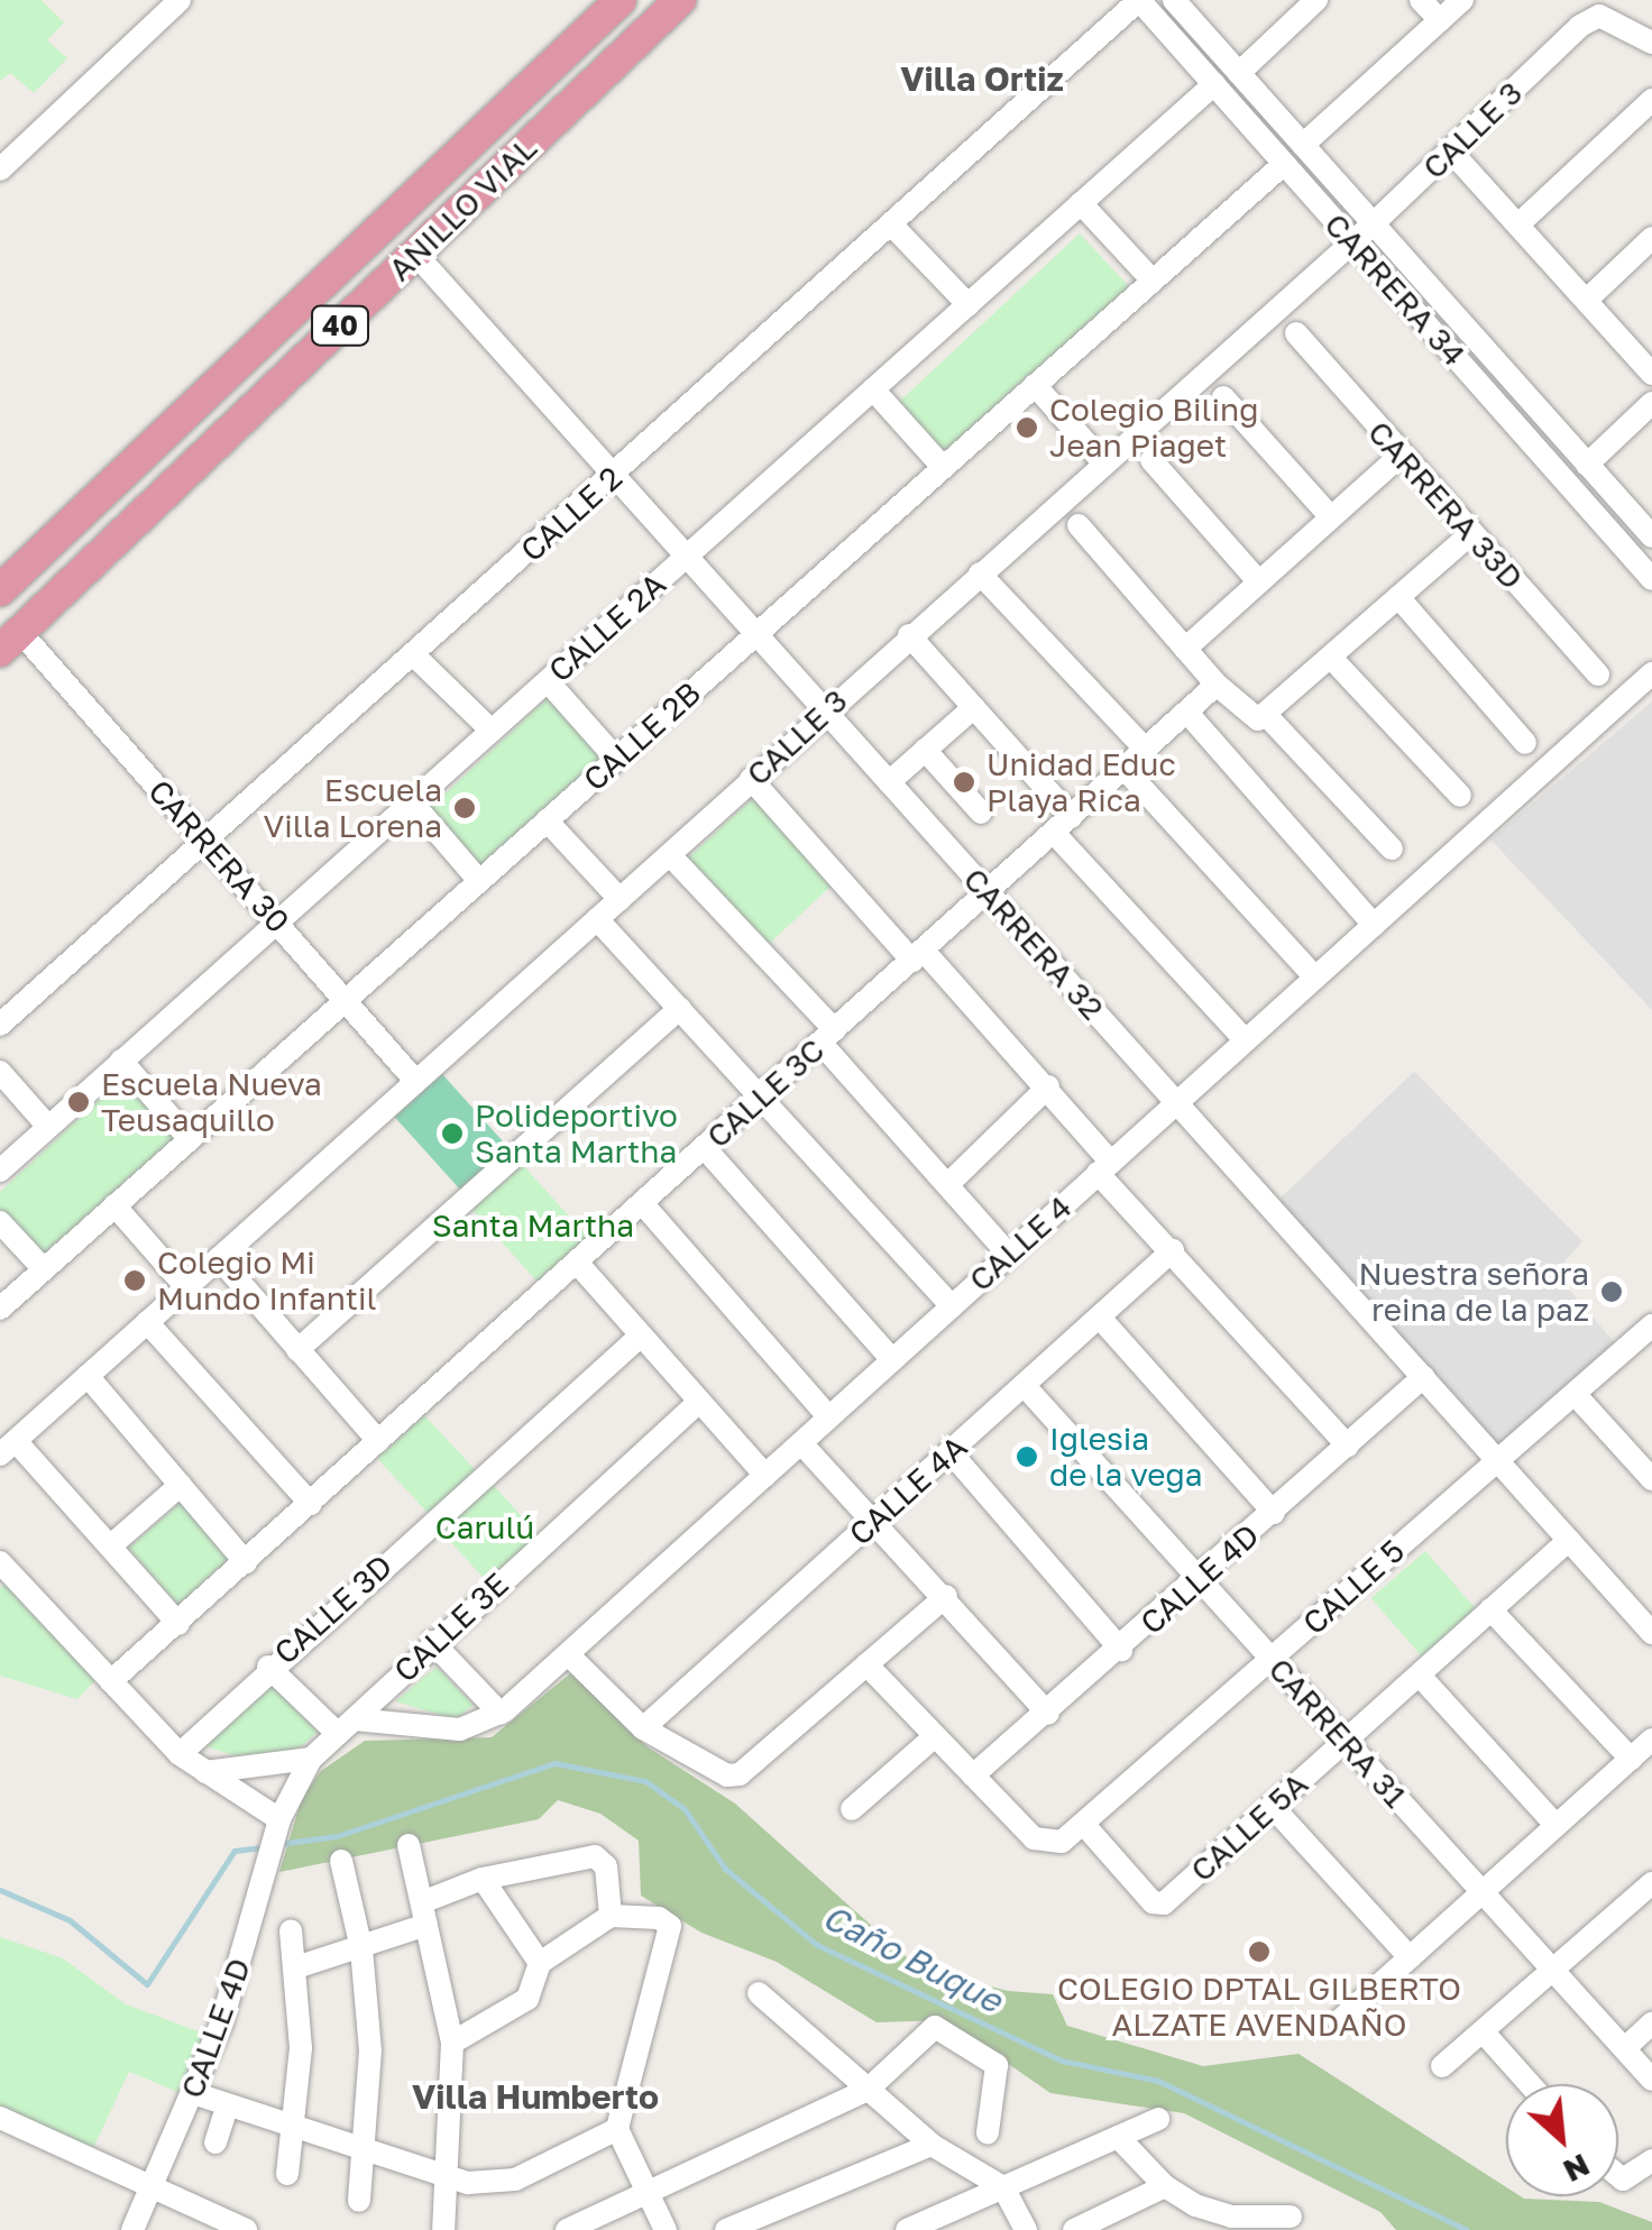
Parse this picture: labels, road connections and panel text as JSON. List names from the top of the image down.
{
  "streets": {
    "highway": ["ANILLO VIAL", "40"],
    "street": [
      "CALLE 3",
      "CARRERA 34",
      "CARRERA 33D",
      "CALLE 2",
      "CALLE 2A",
      "CALLE 2B",
      "CARRERA 30",
      "CARRERA 32",
      "CALLE 3C",
      "CALLE 4",
      "CALLE 4A",
      "CALLE 4D",
      "CALLE 5",
      "CALLE 3D",
      "CALLE 3E",
      "CARRERA 31",
      "CALLE 5A"
    ]
  },
  "crossings": [
    ["CALLE 3", "CARRERA 34"],
    ["CALLE 3", "CARRERA 30"],
    ["CALLE 3", "CARRERA 32"],
    ["ANILLO VIAL", "CARRERA 30"],
    ["ANILLO VIAL", "CARRERA 32"],
    ["CARRERA 34", "CALLE 2"],
    ["CARRERA 34", "CALLE 2A"],
    ["CARRERA 34", "CALLE 2B"],
    ["CALLE 2", "CARRERA 30"],
    ["CALLE 2", "CARRERA 32"],
    ["CALLE 2A", "CARRERA 30"],
    ["CALLE 2A", "CARRERA 32"],
    ["CALLE 2B", "CARRERA 30"],
    ["CALLE 2B", "CARRERA 32"],
    ["CARRERA 32", "CALLE 3C"],
    ["CARRERA 32", "CALLE 4"],
    ["CARRERA 32", "CALLE 4D"],
    ["CARRERA 32", "CALLE 5"],
    ["CARRERA 32", "CALLE 5A"],
    ["CALLE 4", "CALLE 3E"],
    ["CALLE 4A", "CARRERA 31"],
    ["CALLE 4D", "CALLE 5"],
    ["CALLE 4D", "CARRERA 31"],
    ["CALLE 5", "CARRERA 31"],
    ["CALLE 5", "CALLE 5A"],
    ["CARRERA 31", "CALLE 5A"]
  ],
  "districts": ["Villa Ortiz", "Villa Humberto"],
  "water": ["Caño Buque"],
  "parks": ["Santa Martha", "Carulú"],
  "places": [
    "Colegio Biling Jean Piaget",
    "Unidad Educ Playa Rica",
    "Escuela Villa Lorena",
    "Escuela Nueva Teusaquillo",
    "Polideportivo Santa Martha",
    "Colegio Mi Mundo Infantil",
    "Nuestra señora reina de la paz",
    "Iglesia de la vega",
    "COLEGIO DPTAL GILBERTO ALZATE AVENDAÑO"
  ],
  "north": "bottom right"
}
